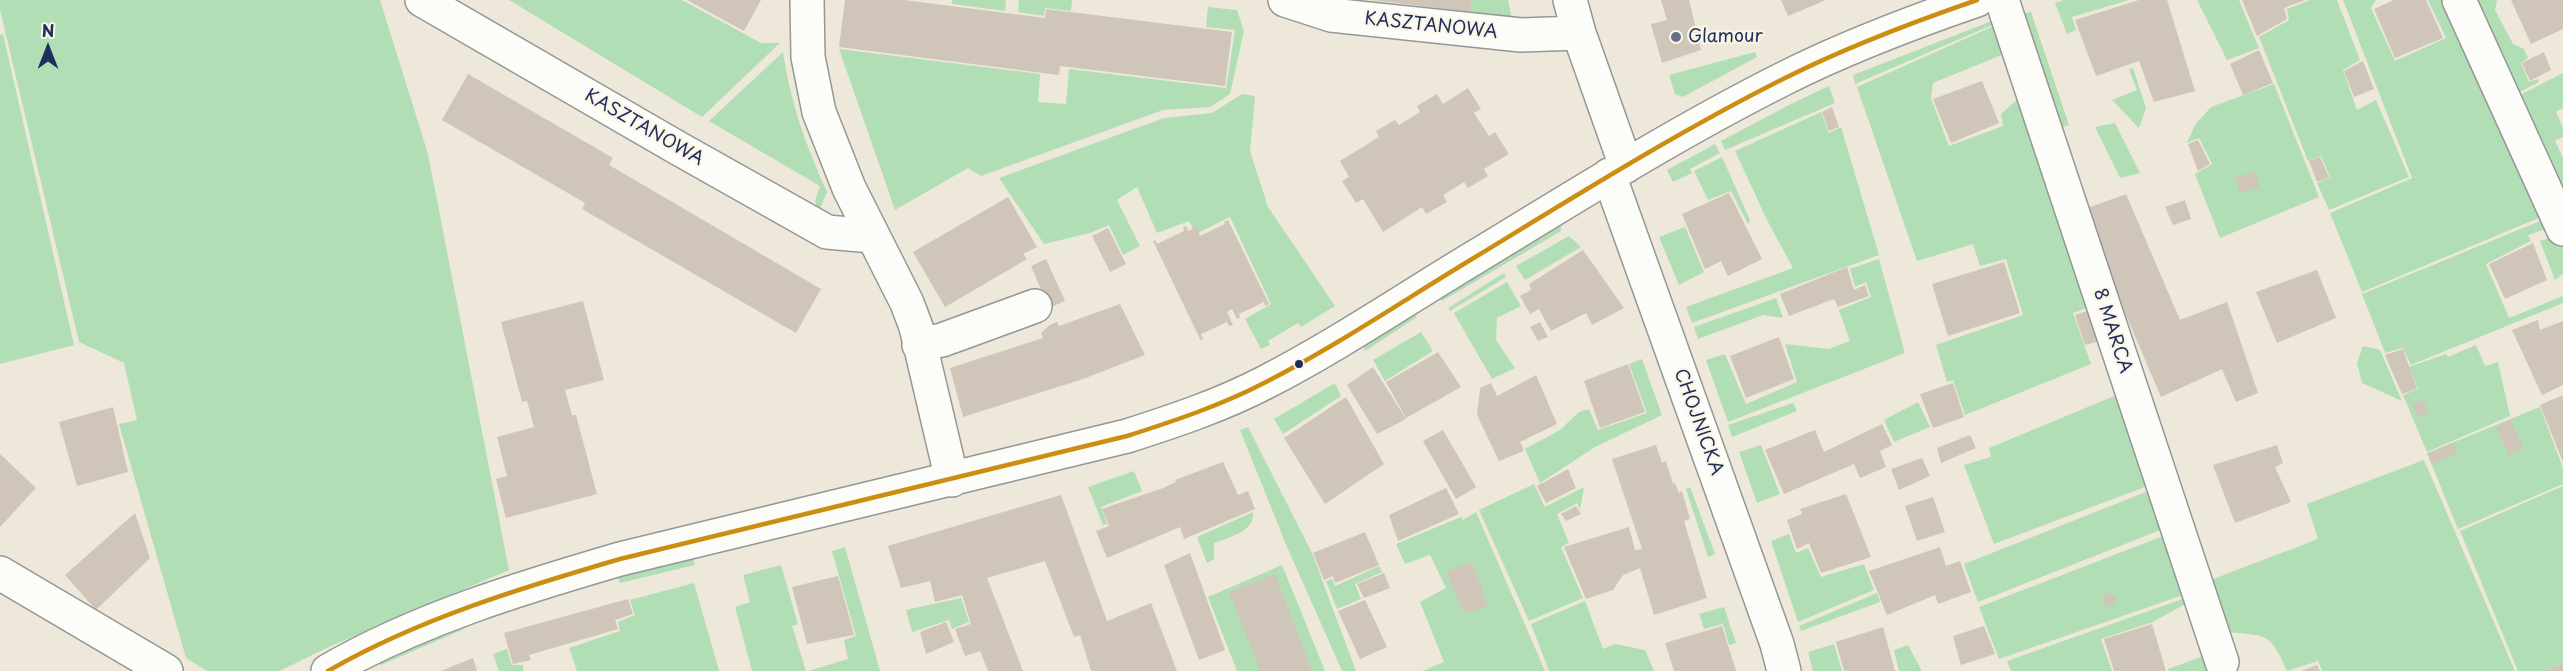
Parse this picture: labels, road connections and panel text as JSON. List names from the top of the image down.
{
  "streets": {
    "street": ["KASZTANOWA", "8 MARCA", "CHOJNICKA"]
  },
  "crossings": [
    ["KASZTANOWA", "CHOJNICKA"]
  ],
  "places": ["Glamour"],
  "north": "top"
}
